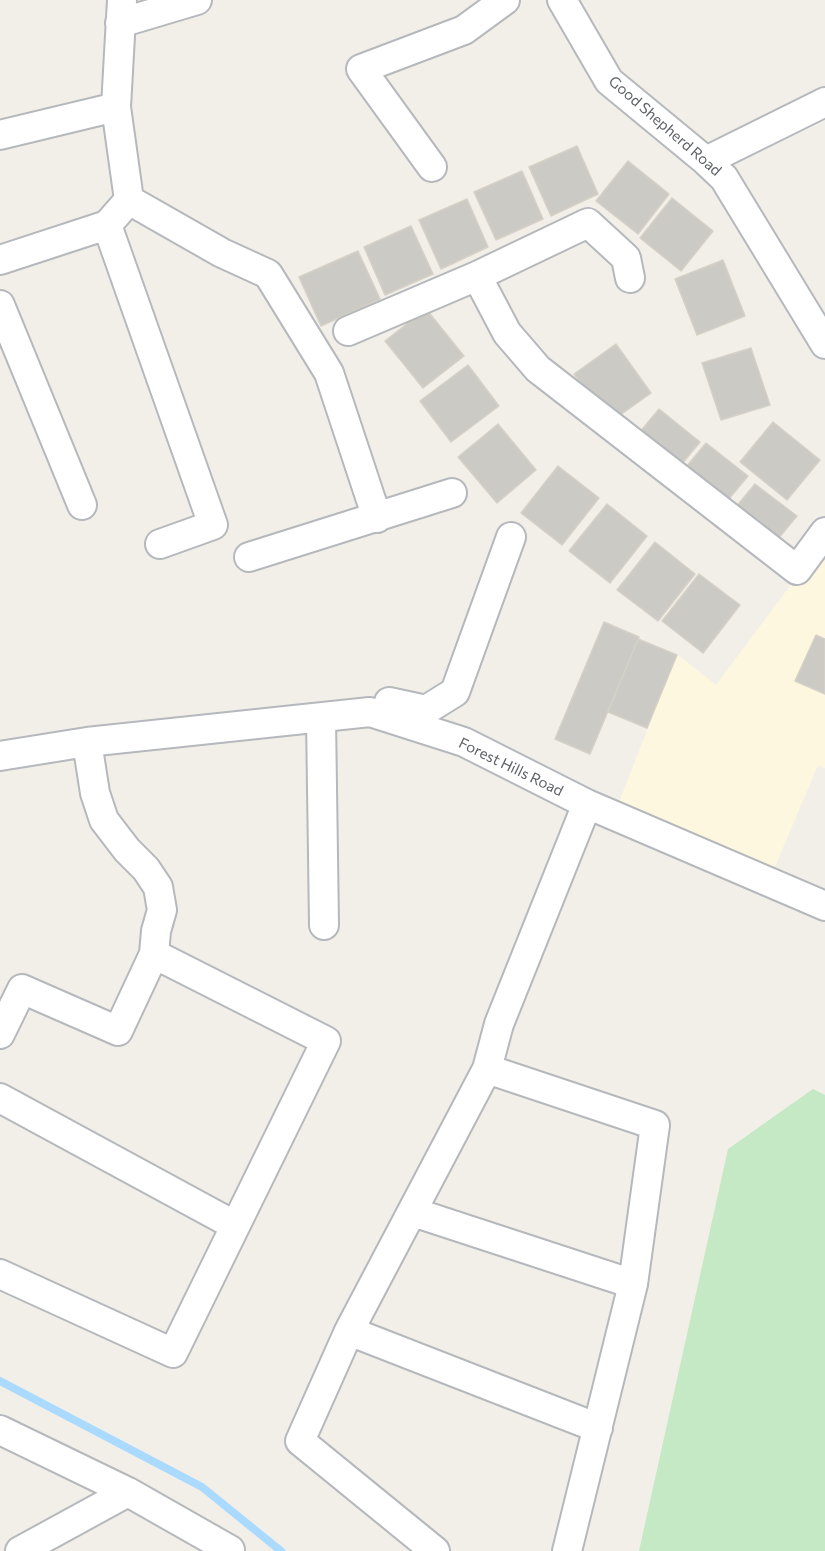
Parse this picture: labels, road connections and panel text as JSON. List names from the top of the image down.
{
  "streets": {
    "street": ["Good Shepherd Road", "Forest Hills Road"]
  }
}
